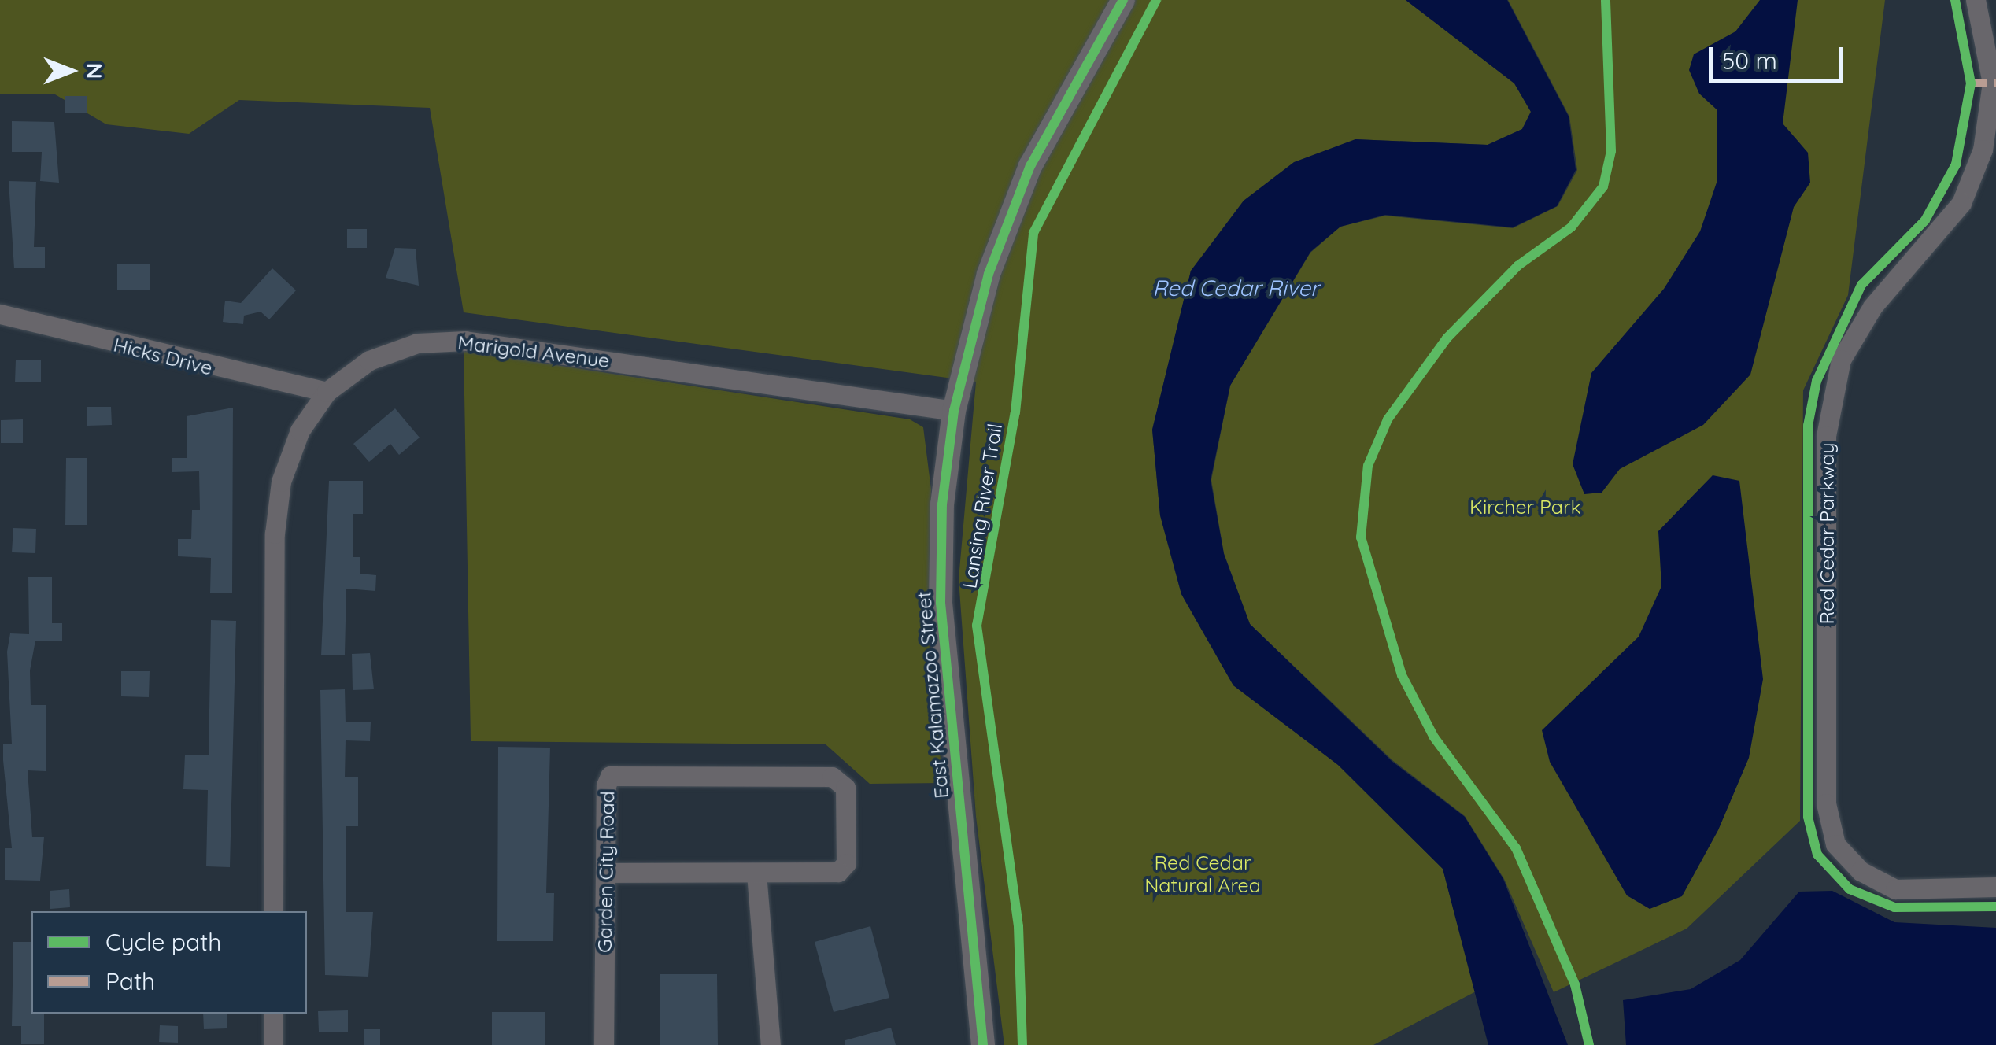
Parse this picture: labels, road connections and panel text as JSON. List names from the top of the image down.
{
  "streets": {
    "street": [
      "Marigold Avenue",
      "Hicks Drive",
      "Red Cedar Parkway",
      "East Kalamazoo Street",
      "Garden City Road"
    ],
    "cycle path": ["Lansing River Trail"]
  },
  "crossings": [
    ["Marigold Avenue", "Hicks Drive"],
    ["Marigold Avenue", "East Kalamazoo Street"]
  ],
  "water": ["Red Cedar River"],
  "parks": ["Kircher Park", "Red Cedar Natural Area"],
  "legend": ["Cycle path", "Path"],
  "scale_bar": "50 m",
  "north": "right"
}
